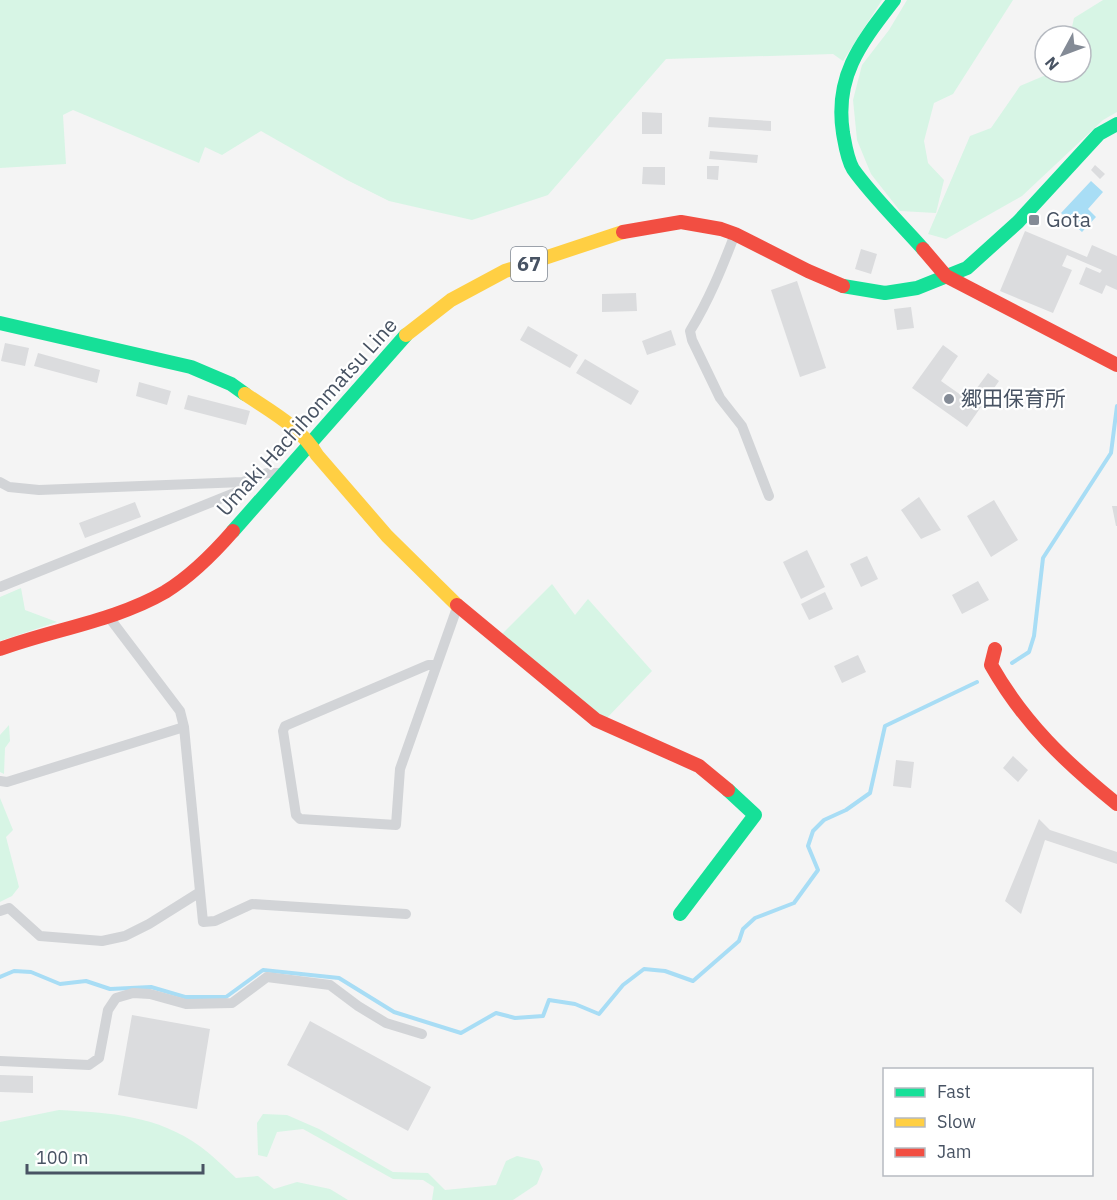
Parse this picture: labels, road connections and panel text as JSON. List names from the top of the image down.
{
  "streets": {
    "street": ["67", "Umaki Hachihonmatsu Line"]
  },
  "places": {
    "transit": ["Gota"],
    "other": ["郷田保育所"]
  },
  "legend": ["Fast", "Slow", "Jam"],
  "scale_bar": "100 m",
  "north": "bottom left"
}
